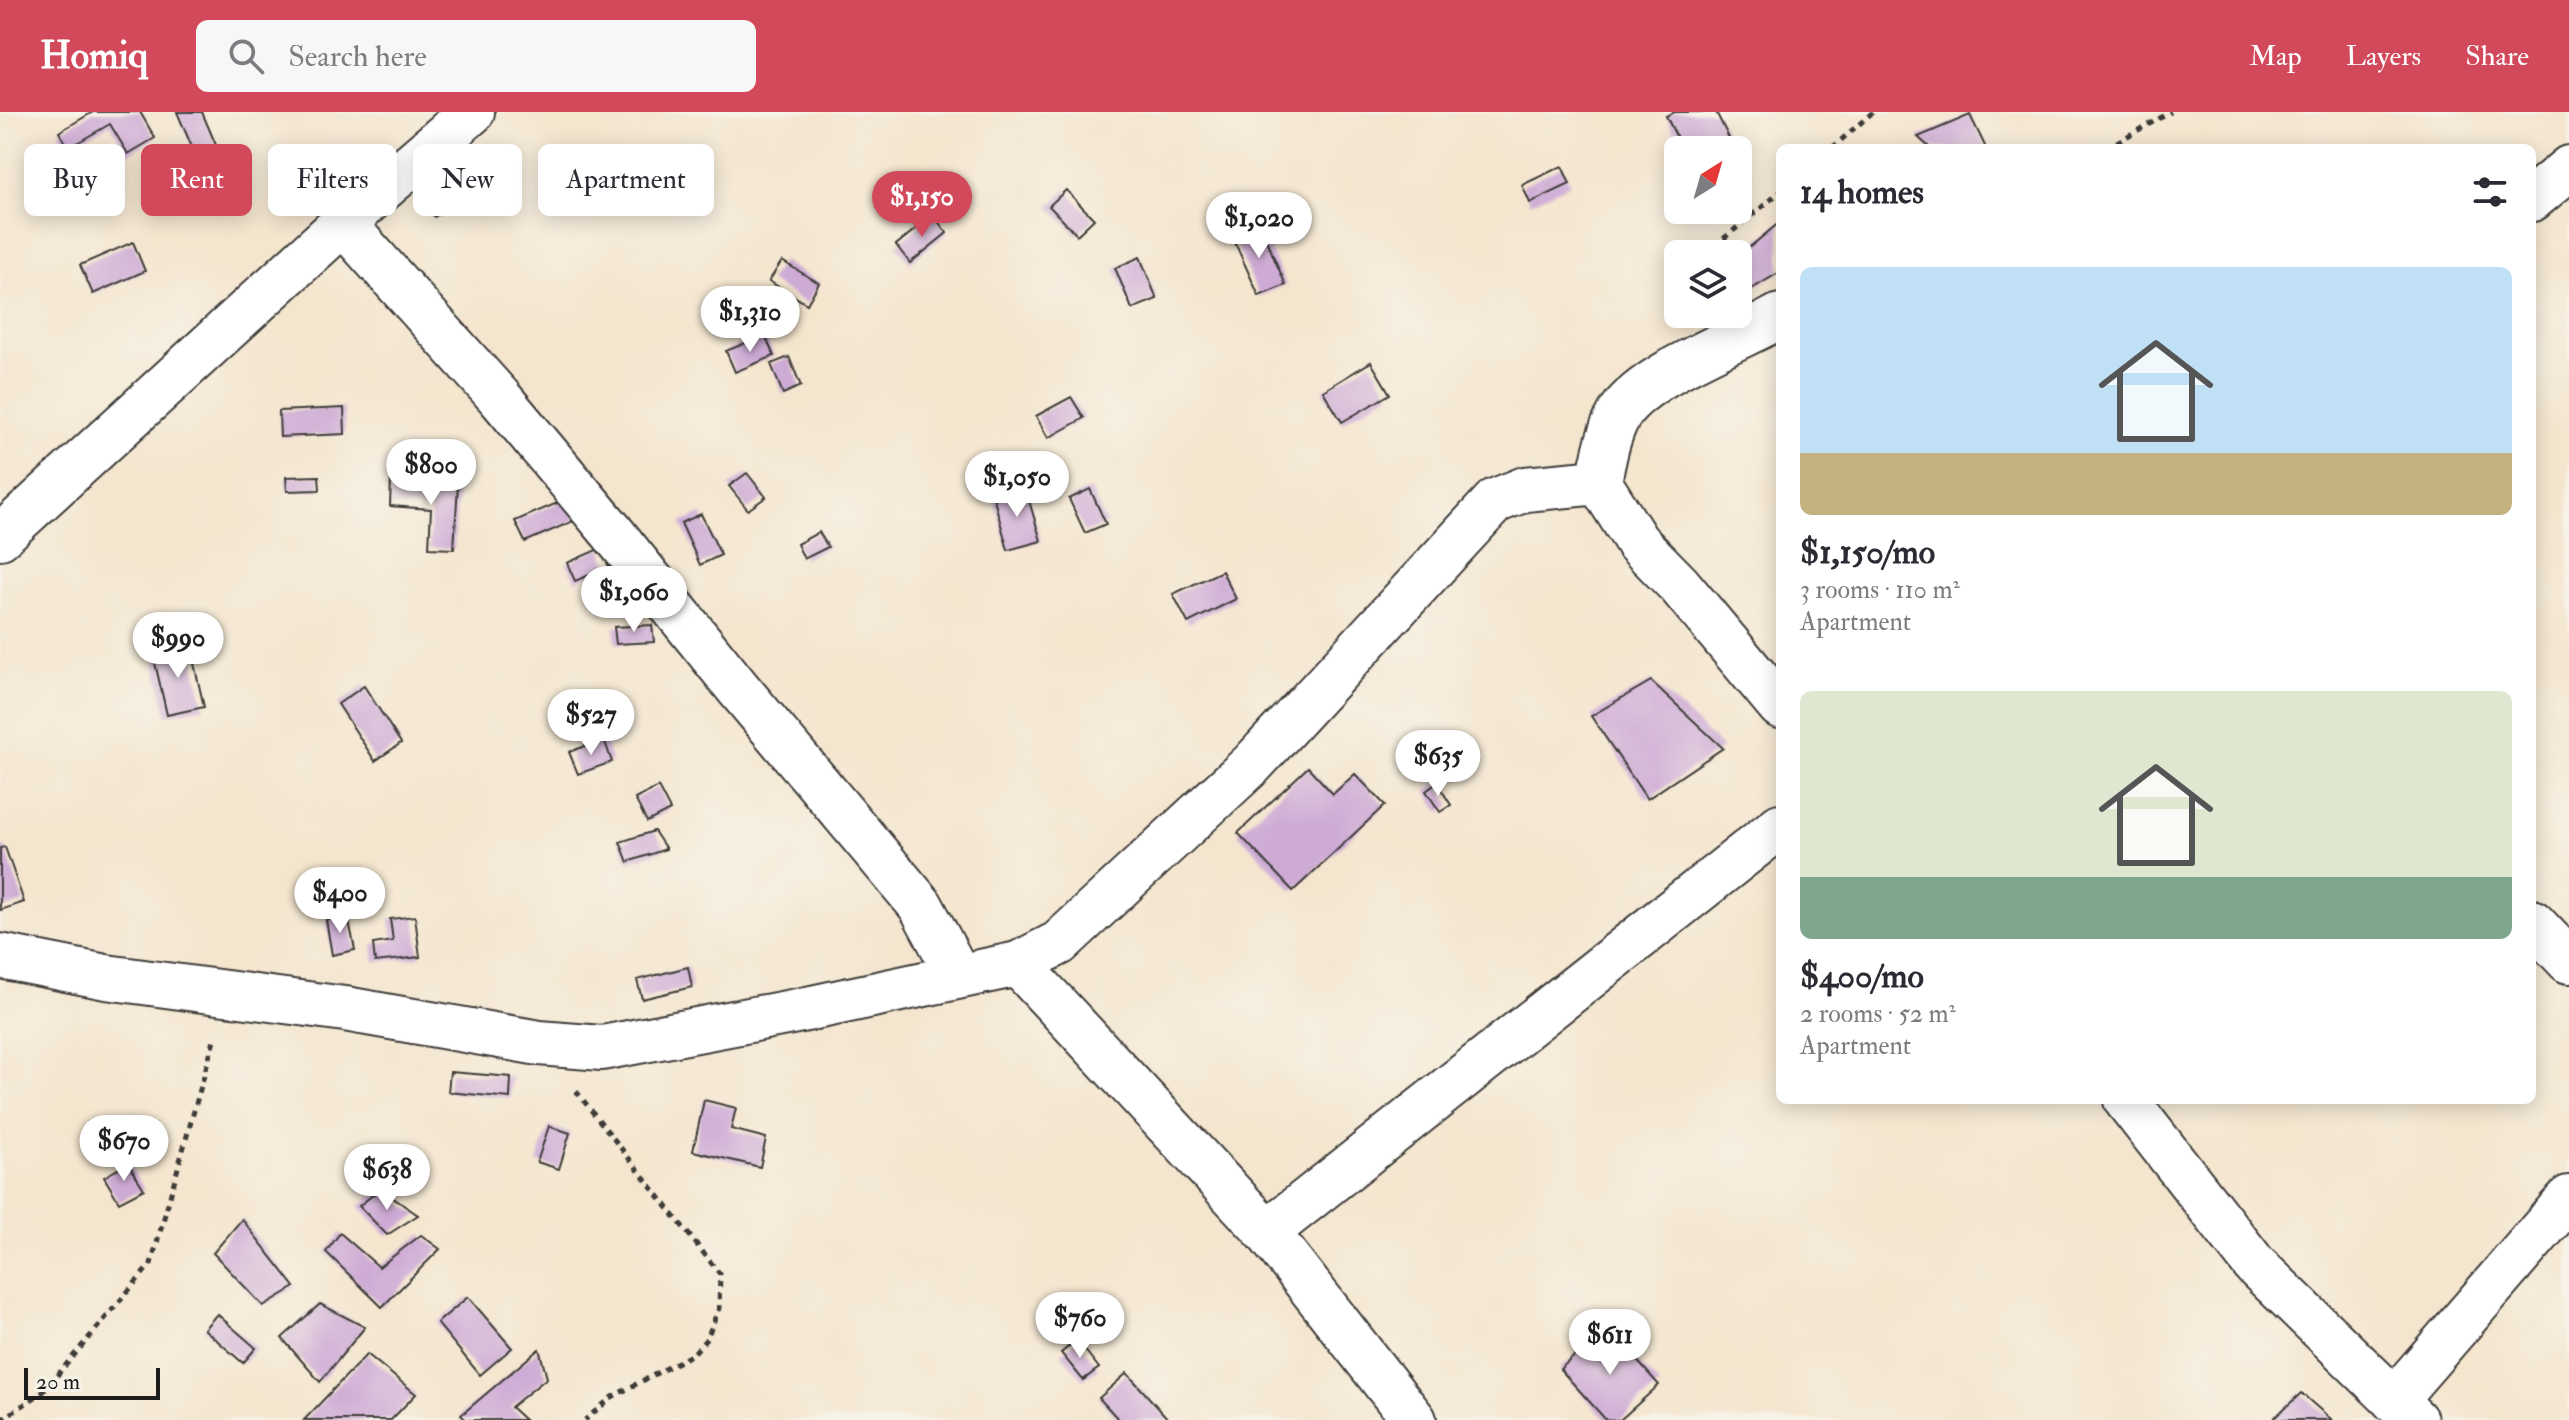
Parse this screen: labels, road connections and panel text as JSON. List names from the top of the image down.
{
  "scale_bar": "20 m",
  "north": "top right",
  "page": {
    "header": "Homiq",
    "search": "Search here",
    "nav": ["Map", "Layers", "Share"],
    "chip": [
      "Buy",
      "Rent",
      "Filters",
      "New",
      "Apartment"
    ],
    "heading": "14 homes",
    "price": [
      "$1,150",
      "$1,020",
      "$1,310",
      "$800",
      "$1,050",
      "$1,060",
      "$990",
      "$527",
      "$635",
      "$400",
      "$670",
      "$638",
      "$760",
      "$611"
    ],
    "list": [
      {
        "name": "$1,150/mo",
        "note": "3 rooms · 110 m² · Apartment"
      },
      {
        "name": "$400/mo",
        "note": "2 rooms · 52 m² · Apartment"
      }
    ],
    "scale": "20 m"
  }
}
